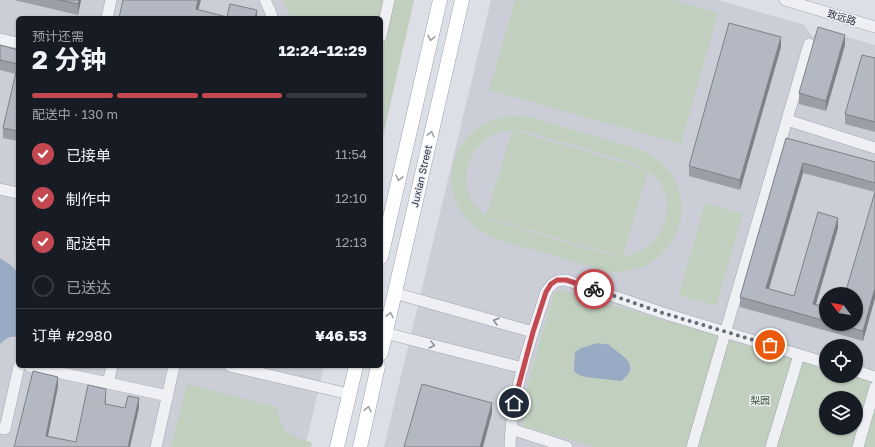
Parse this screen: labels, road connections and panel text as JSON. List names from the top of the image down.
{
  "streets": {
    "main road": ["Juxian Street"],
    "street": ["致远路"]
  },
  "parks": ["梨园"],
  "north": "top left",
  "page": {
    "heading": ["2 分钟", "预计还需", "12:24–12:29"],
    "panel": ["订单 #2980", "¥46.53"],
    "bar": "配送中 · 130 m",
    "list": [
      ["已接单", "11:54"],
      ["制作中", "12:10"],
      ["配送中", "12:13"],
      "已送达"
    ]
  }
}
